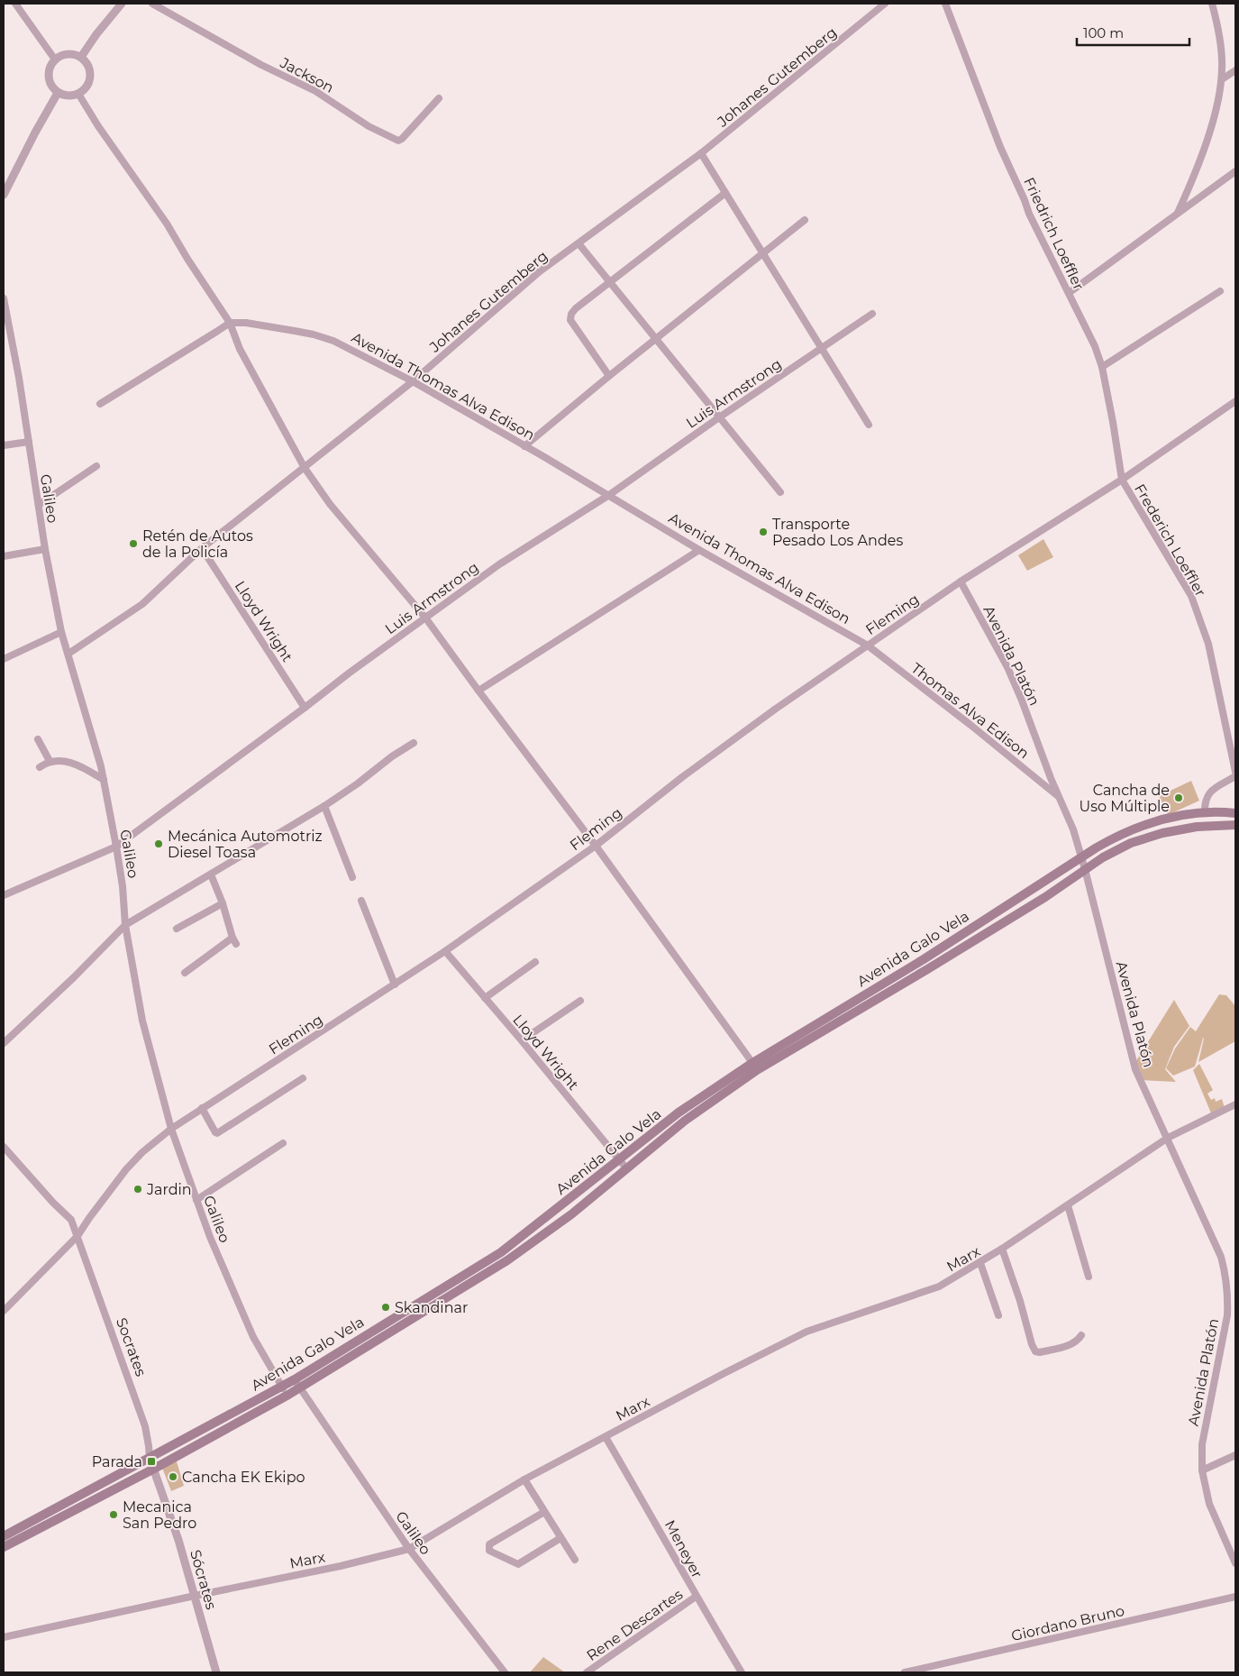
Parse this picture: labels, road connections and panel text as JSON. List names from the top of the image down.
{
  "streets": {
    "main road": ["Avenida Galo Vela"],
    "street": [
      "Jackson",
      "Johanes Gutemberg",
      "Friedrich Loeffler",
      "Avenida Thomas Alva Edison",
      "Luis Armstrong",
      "Galileo",
      "Frederich Loeffler",
      "Fleming",
      "Lloyd Wright",
      "Avenida Platón",
      "Thomas Alva Edison",
      "Marx",
      "Socrates",
      "Meneyer",
      "Sócrates",
      "Giordano Bruno",
      "Rene Descartes"
    ]
  },
  "crossings": [
    ["Johanes Gutemberg", "Avenida Thomas Alva Edison"],
    ["Johanes Gutemberg", "Galileo"],
    ["Johanes Gutemberg", "Lloyd Wright"],
    ["Friedrich Loeffler", "Frederich Loeffler"],
    ["Friedrich Loeffler", "Fleming"],
    ["Avenida Thomas Alva Edison", "Luis Armstrong"],
    ["Avenida Thomas Alva Edison", "Fleming"],
    ["Avenida Thomas Alva Edison", "Thomas Alva Edison"],
    ["Luis Armstrong", "Galileo"],
    ["Luis Armstrong", "Lloyd Wright"],
    ["Galileo", "Fleming"],
    ["Galileo", "Avenida Galo Vela"],
    ["Galileo", "Marx"],
    ["Frederich Loeffler", "Fleming"],
    ["Fleming", "Lloyd Wright"],
    ["Fleming", "Avenida Platón"],
    ["Fleming", "Thomas Alva Edison"],
    ["Fleming", "Socrates"],
    ["Lloyd Wright", "Avenida Galo Vela"],
    ["Avenida Platón", "Thomas Alva Edison"],
    ["Avenida Platón", "Avenida Galo Vela"],
    ["Avenida Platón", "Marx"],
    ["Avenida Galo Vela", "Socrates"],
    ["Avenida Galo Vela", "Sócrates"],
    ["Marx", "Meneyer"],
    ["Marx", "Sócrates"],
    ["Socrates", "Sócrates"],
    ["Meneyer", "Rene Descartes"]
  ],
  "places": {
    "other": [
      "Transporte Pesado Los Andes",
      "Retén de Autos de la Policía",
      "Cancha de Uso Múltiple",
      "Mecánica Automotriz Diesel Toasa",
      "Jardin",
      "Skandinar",
      "Cancha EK Ekipo",
      "Mecanica San Pedro"
    ],
    "transit": ["Parada"]
  },
  "scale_bar": "100 m"
}
